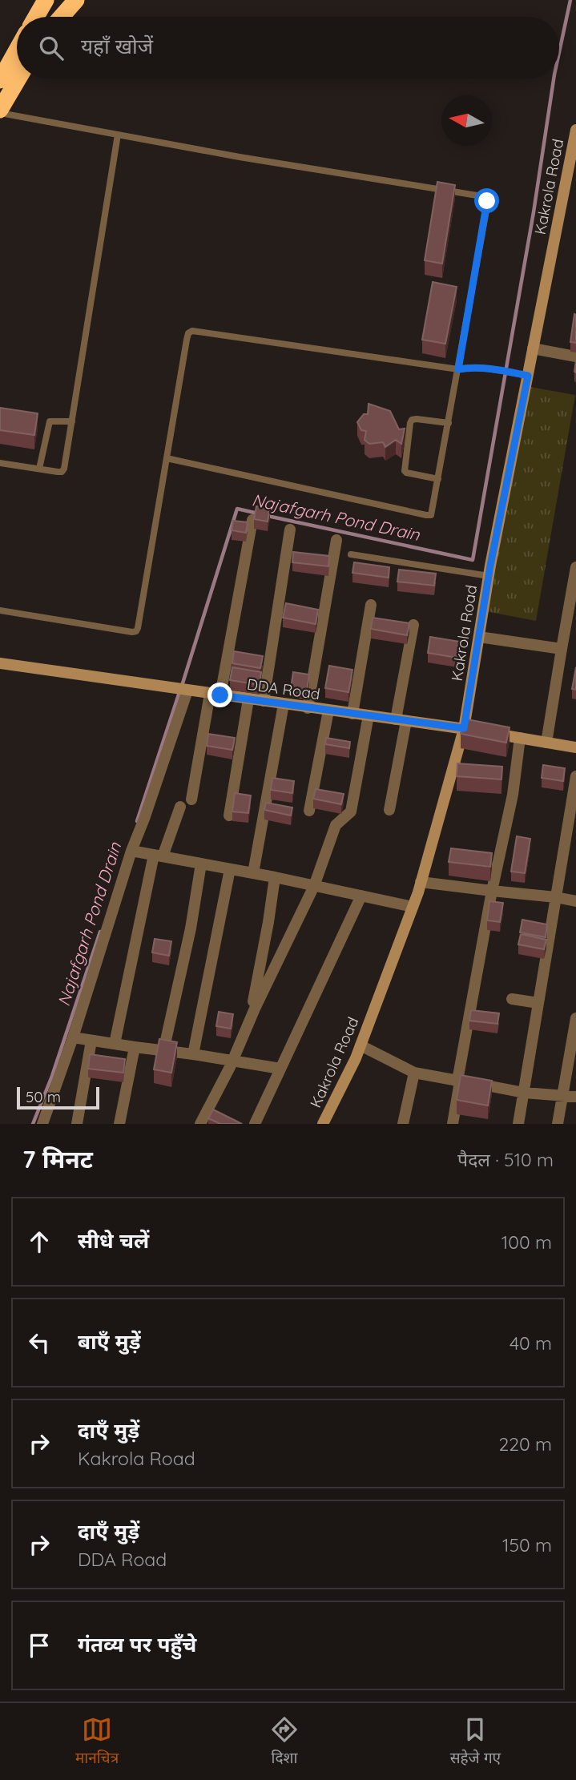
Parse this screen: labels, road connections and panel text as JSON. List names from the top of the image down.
{
  "streets": {
    "street": ["Kakrola Road", "DDA Road"]
  },
  "crossings": [
    ["Kakrola Road", "DDA Road"]
  ],
  "water": ["Najafgarh Pond Drain"],
  "scale_bar": "50 m",
  "north": "left",
  "page": {
    "search": "यहाँ खोजें",
    "scale": "50 m",
    "heading": ["7 मिनट", "पैदल · 510 m"],
    "list": [
      ["सीधे चलें", "100 m"],
      ["बाएँ मुड़ें", "40 m"],
      ["दाएँ मुड़ें", "Kakrola Road", "220 m"],
      ["दाएँ मुड़ें", "DDA Road", "150 m"],
      "गंतव्य पर पहुँचे"
    ],
    "nav": ["मानचित्र", "दिशा", "सहेजे गए"]
  }
}
